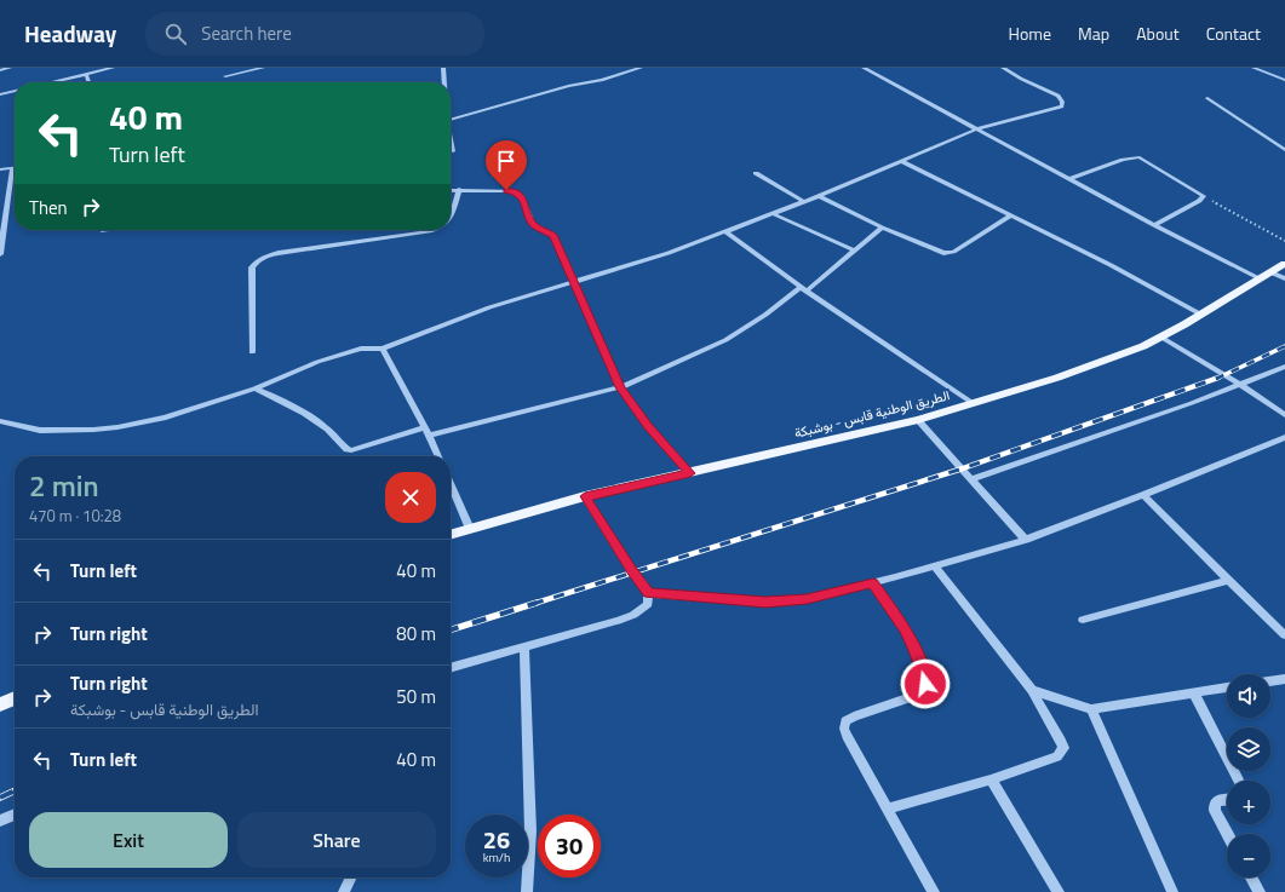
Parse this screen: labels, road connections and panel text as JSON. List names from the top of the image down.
{
  "streets": {
    "main road": ["الطريق الوطنية قابس - بوشبكة"]
  },
  "page": {
    "header": "Headway",
    "search": "Search here",
    "nav": [
      "Home",
      "Map",
      "About",
      "Contact"
    ],
    "turn": ["40 m", "Turn left"],
    "then": "Then",
    "heading": ["2 min", "470 m · 10:28"],
    "list": [
      {
        "name": "Turn left",
        "value": "40 m"
      },
      {
        "name": "Turn right",
        "value": "80 m"
      },
      {
        "name": "Turn right",
        "note": "الطريق الوطنية قابس - بوشبكة",
        "value": "50 m"
      },
      {
        "name": "Turn left",
        "value": "40 m"
      }
    ],
    "map_buttons": ["+", "−"],
    "buttons": ["Exit", "Share"],
    "speed": "26 km/h",
    "limit": "30"
  }
}
